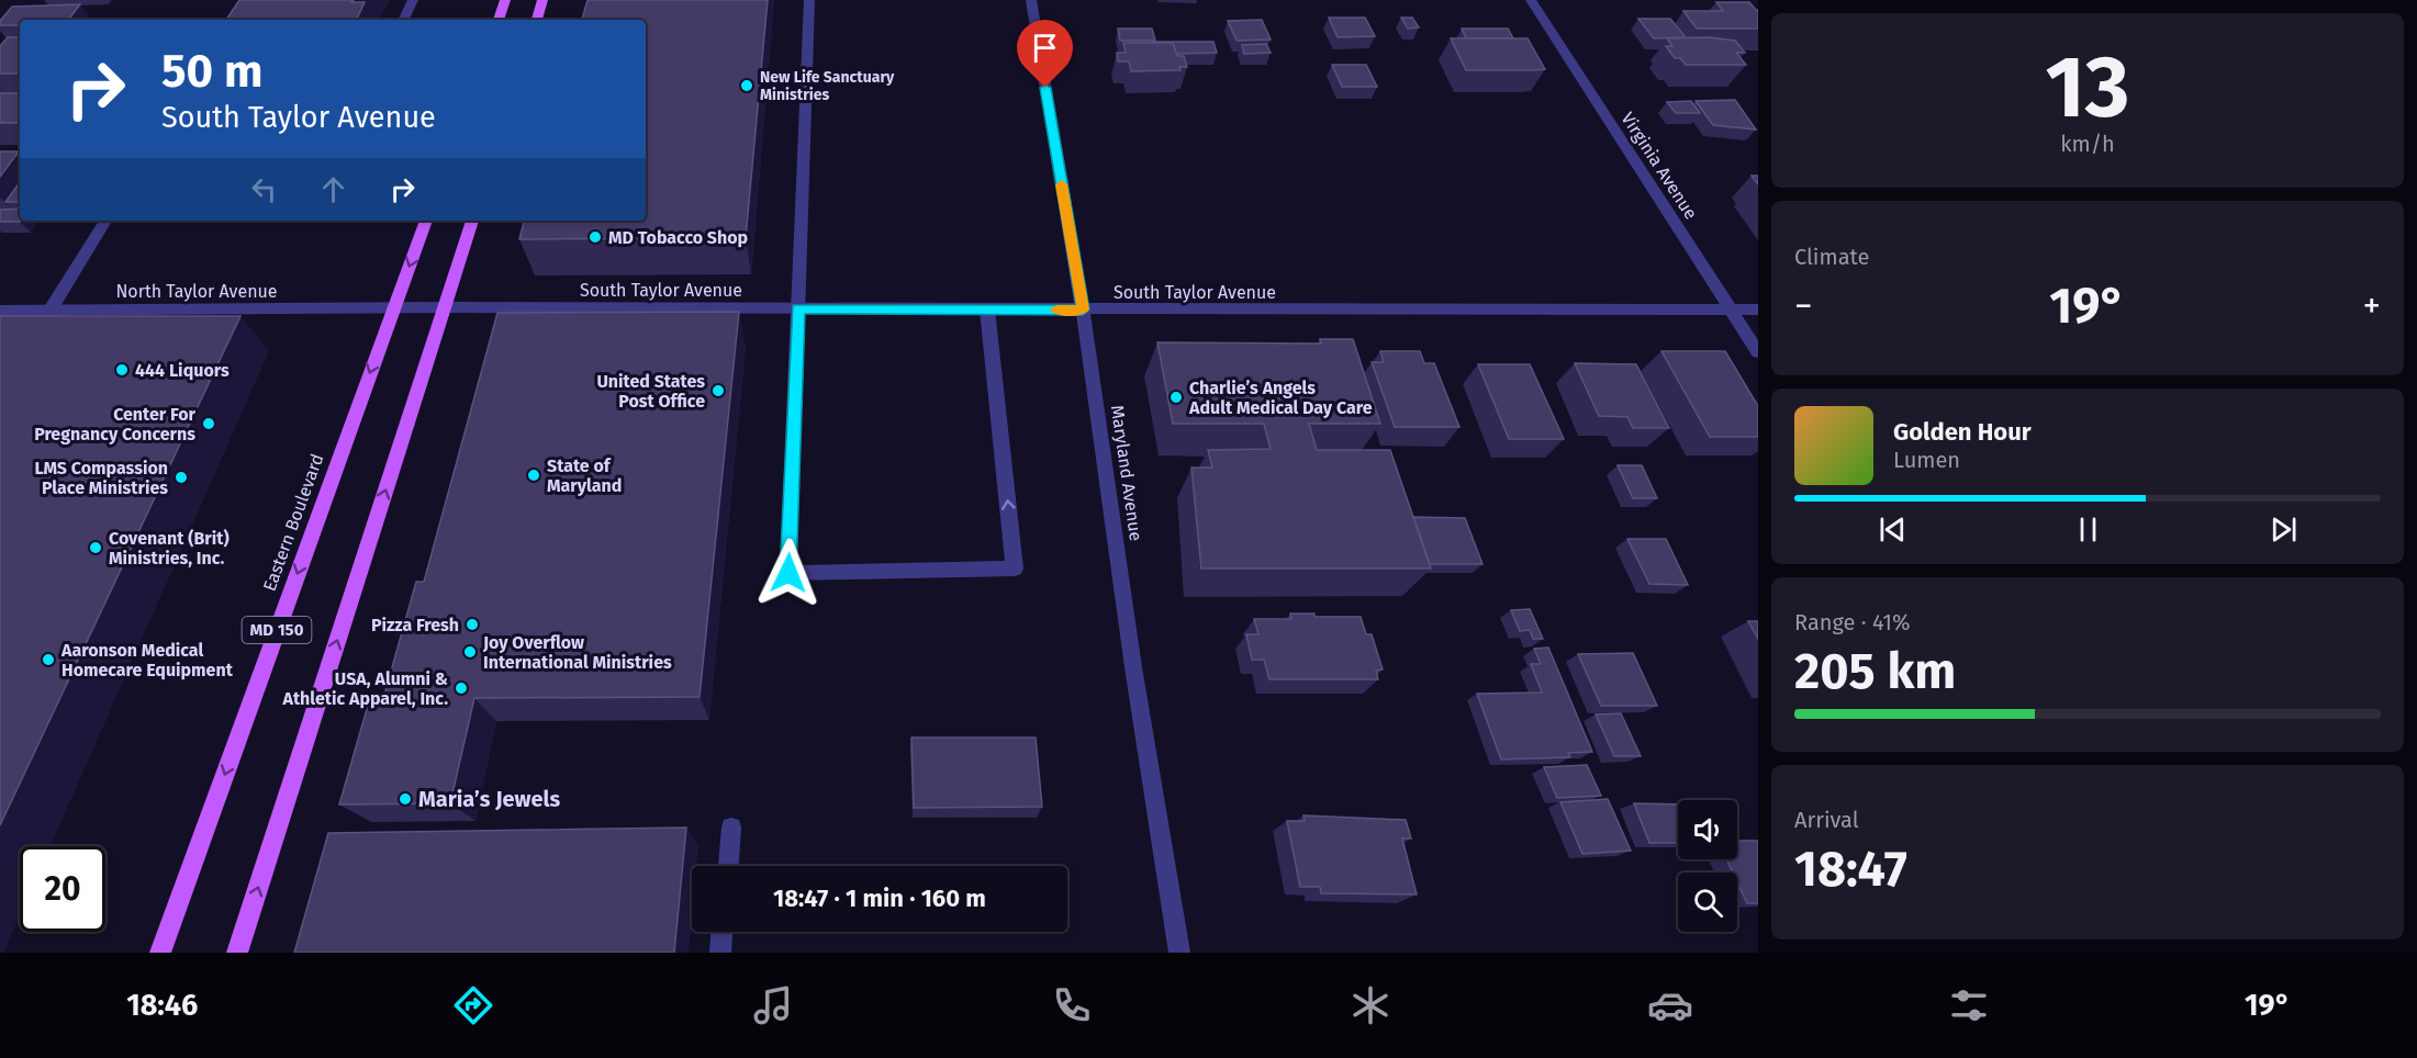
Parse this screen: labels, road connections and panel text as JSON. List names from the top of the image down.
{
  "streets": {
    "main road": ["Eastern Boulevard", "MD 150"],
    "street": [
      "Virginia Avenue",
      "South Taylor Avenue",
      "North Taylor Avenue",
      "Maryland Avenue"
    ]
  },
  "crossings": [
    ["Virginia Avenue", "South Taylor Avenue"],
    ["South Taylor Avenue", "North Taylor Avenue"],
    ["South Taylor Avenue", "Maryland Avenue"],
    ["South Taylor Avenue", "Eastern Boulevard"],
    ["South Taylor Avenue", "MD 150"],
    ["North Taylor Avenue", "Eastern Boulevard"]
  ],
  "places": [
    "New Life Sanctuary Ministries",
    "MD Tobacco Shop",
    "444 Liquors",
    "United States Post Office",
    "Charlie’s Angels Adult Medical Day Care",
    "Center For Pregnancy Concerns",
    "State of Maryland",
    "LMS Compassion Place Ministries",
    "Covenant (Brit) Ministries, Inc.",
    "Pizza Fresh",
    "Joy Overflow International Ministries",
    "Aaronson Medical Homecare Equipment",
    "USA, Alumni & Athletic Apparel, Inc.",
    "Maria’s Jewels"
  ],
  "page": {
    "tile": [
      ["13", "km/h"],
      "Climate",
      ["Range · 41%", "205 km"],
      ["Arrival", "18:47"]
    ],
    "turn": ["50 m", "South Taylor Avenue"],
    "heat": ["−", "19°", "+"],
    "song": ["Golden Hour", "Lumen"],
    "limit": "20",
    "trip": "18:47 · 1 min · 160 m",
    "tabs": ["18:46", "19°"]
  }
}
